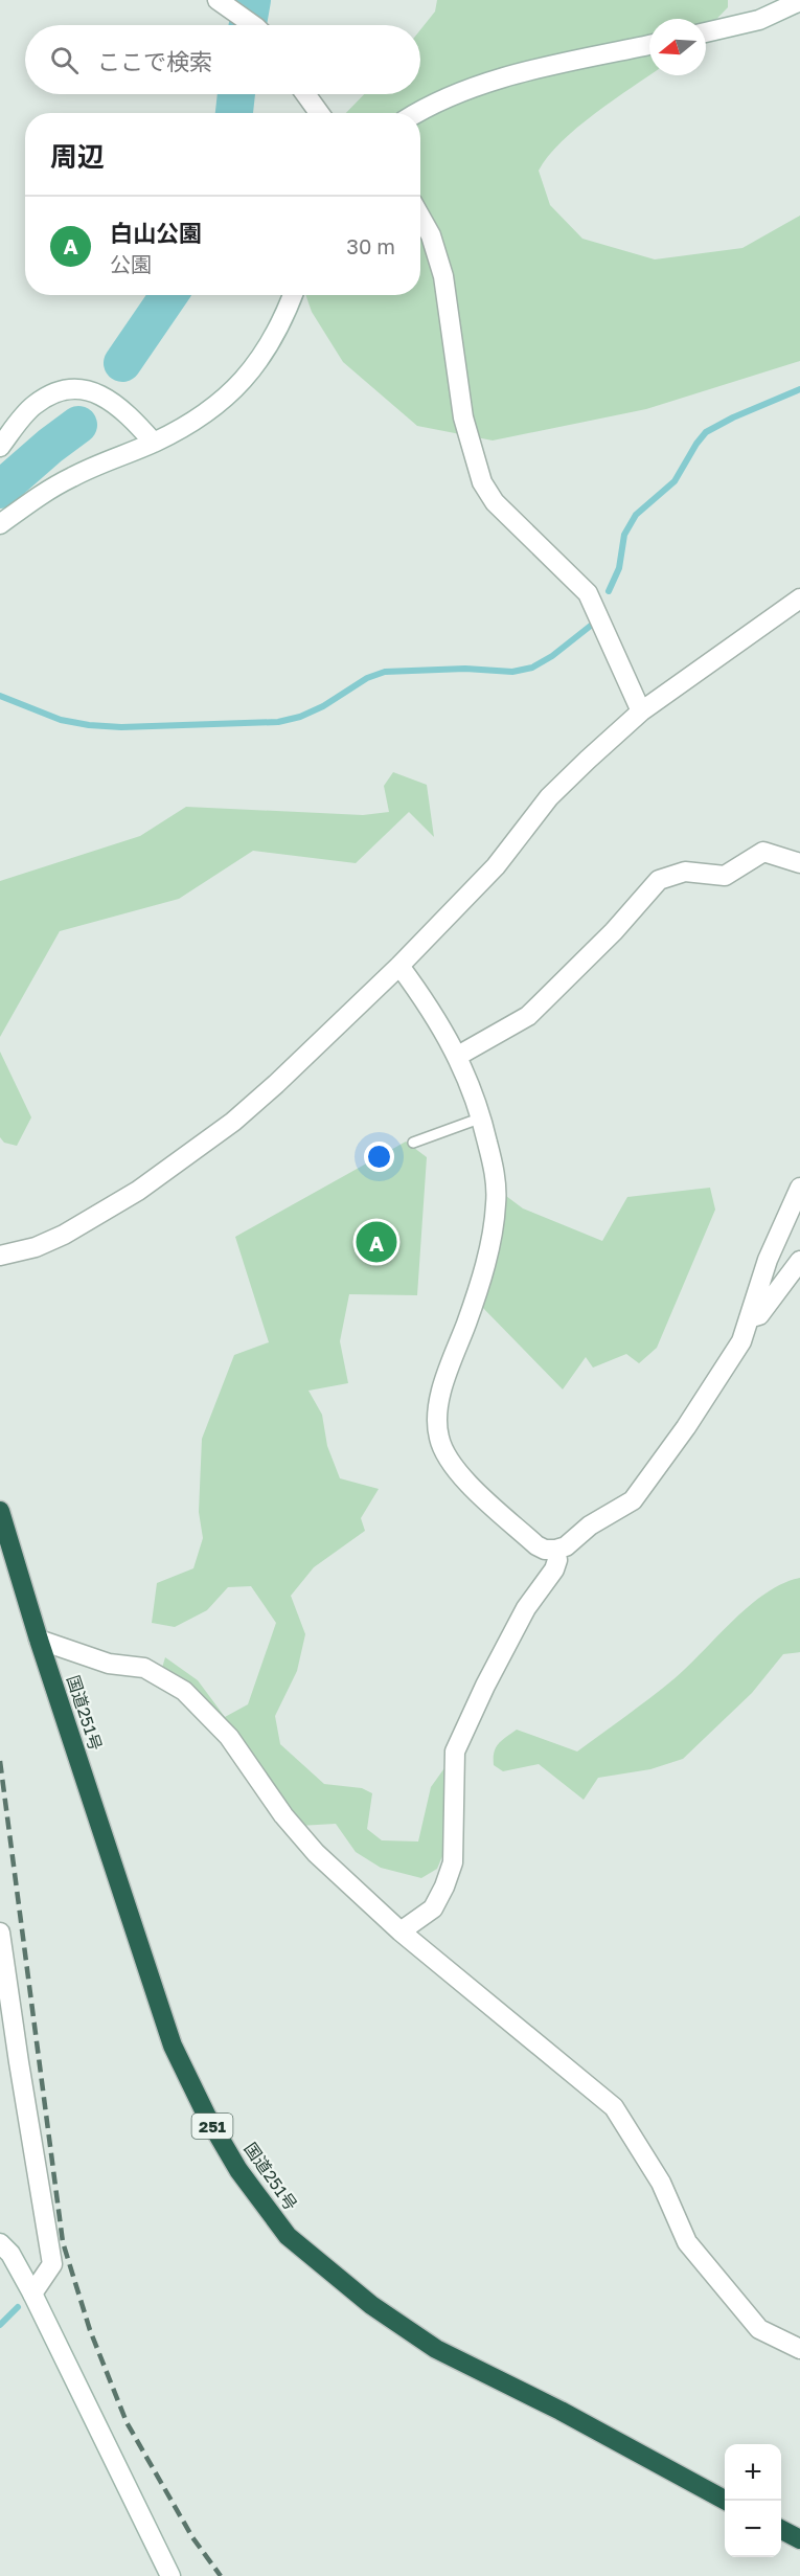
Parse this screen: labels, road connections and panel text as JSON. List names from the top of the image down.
{
  "streets": {
    "highway": ["国道251号", "251"]
  },
  "north": "left",
  "page": {
    "search": "ここで検索",
    "heading": "周辺",
    "list": [
      {
        "mark": "A",
        "name": "白山公園",
        "note": "公園",
        "value": "30 m"
      }
    ],
    "pins": "A",
    "map_buttons": ["+", "−"]
  }
}
